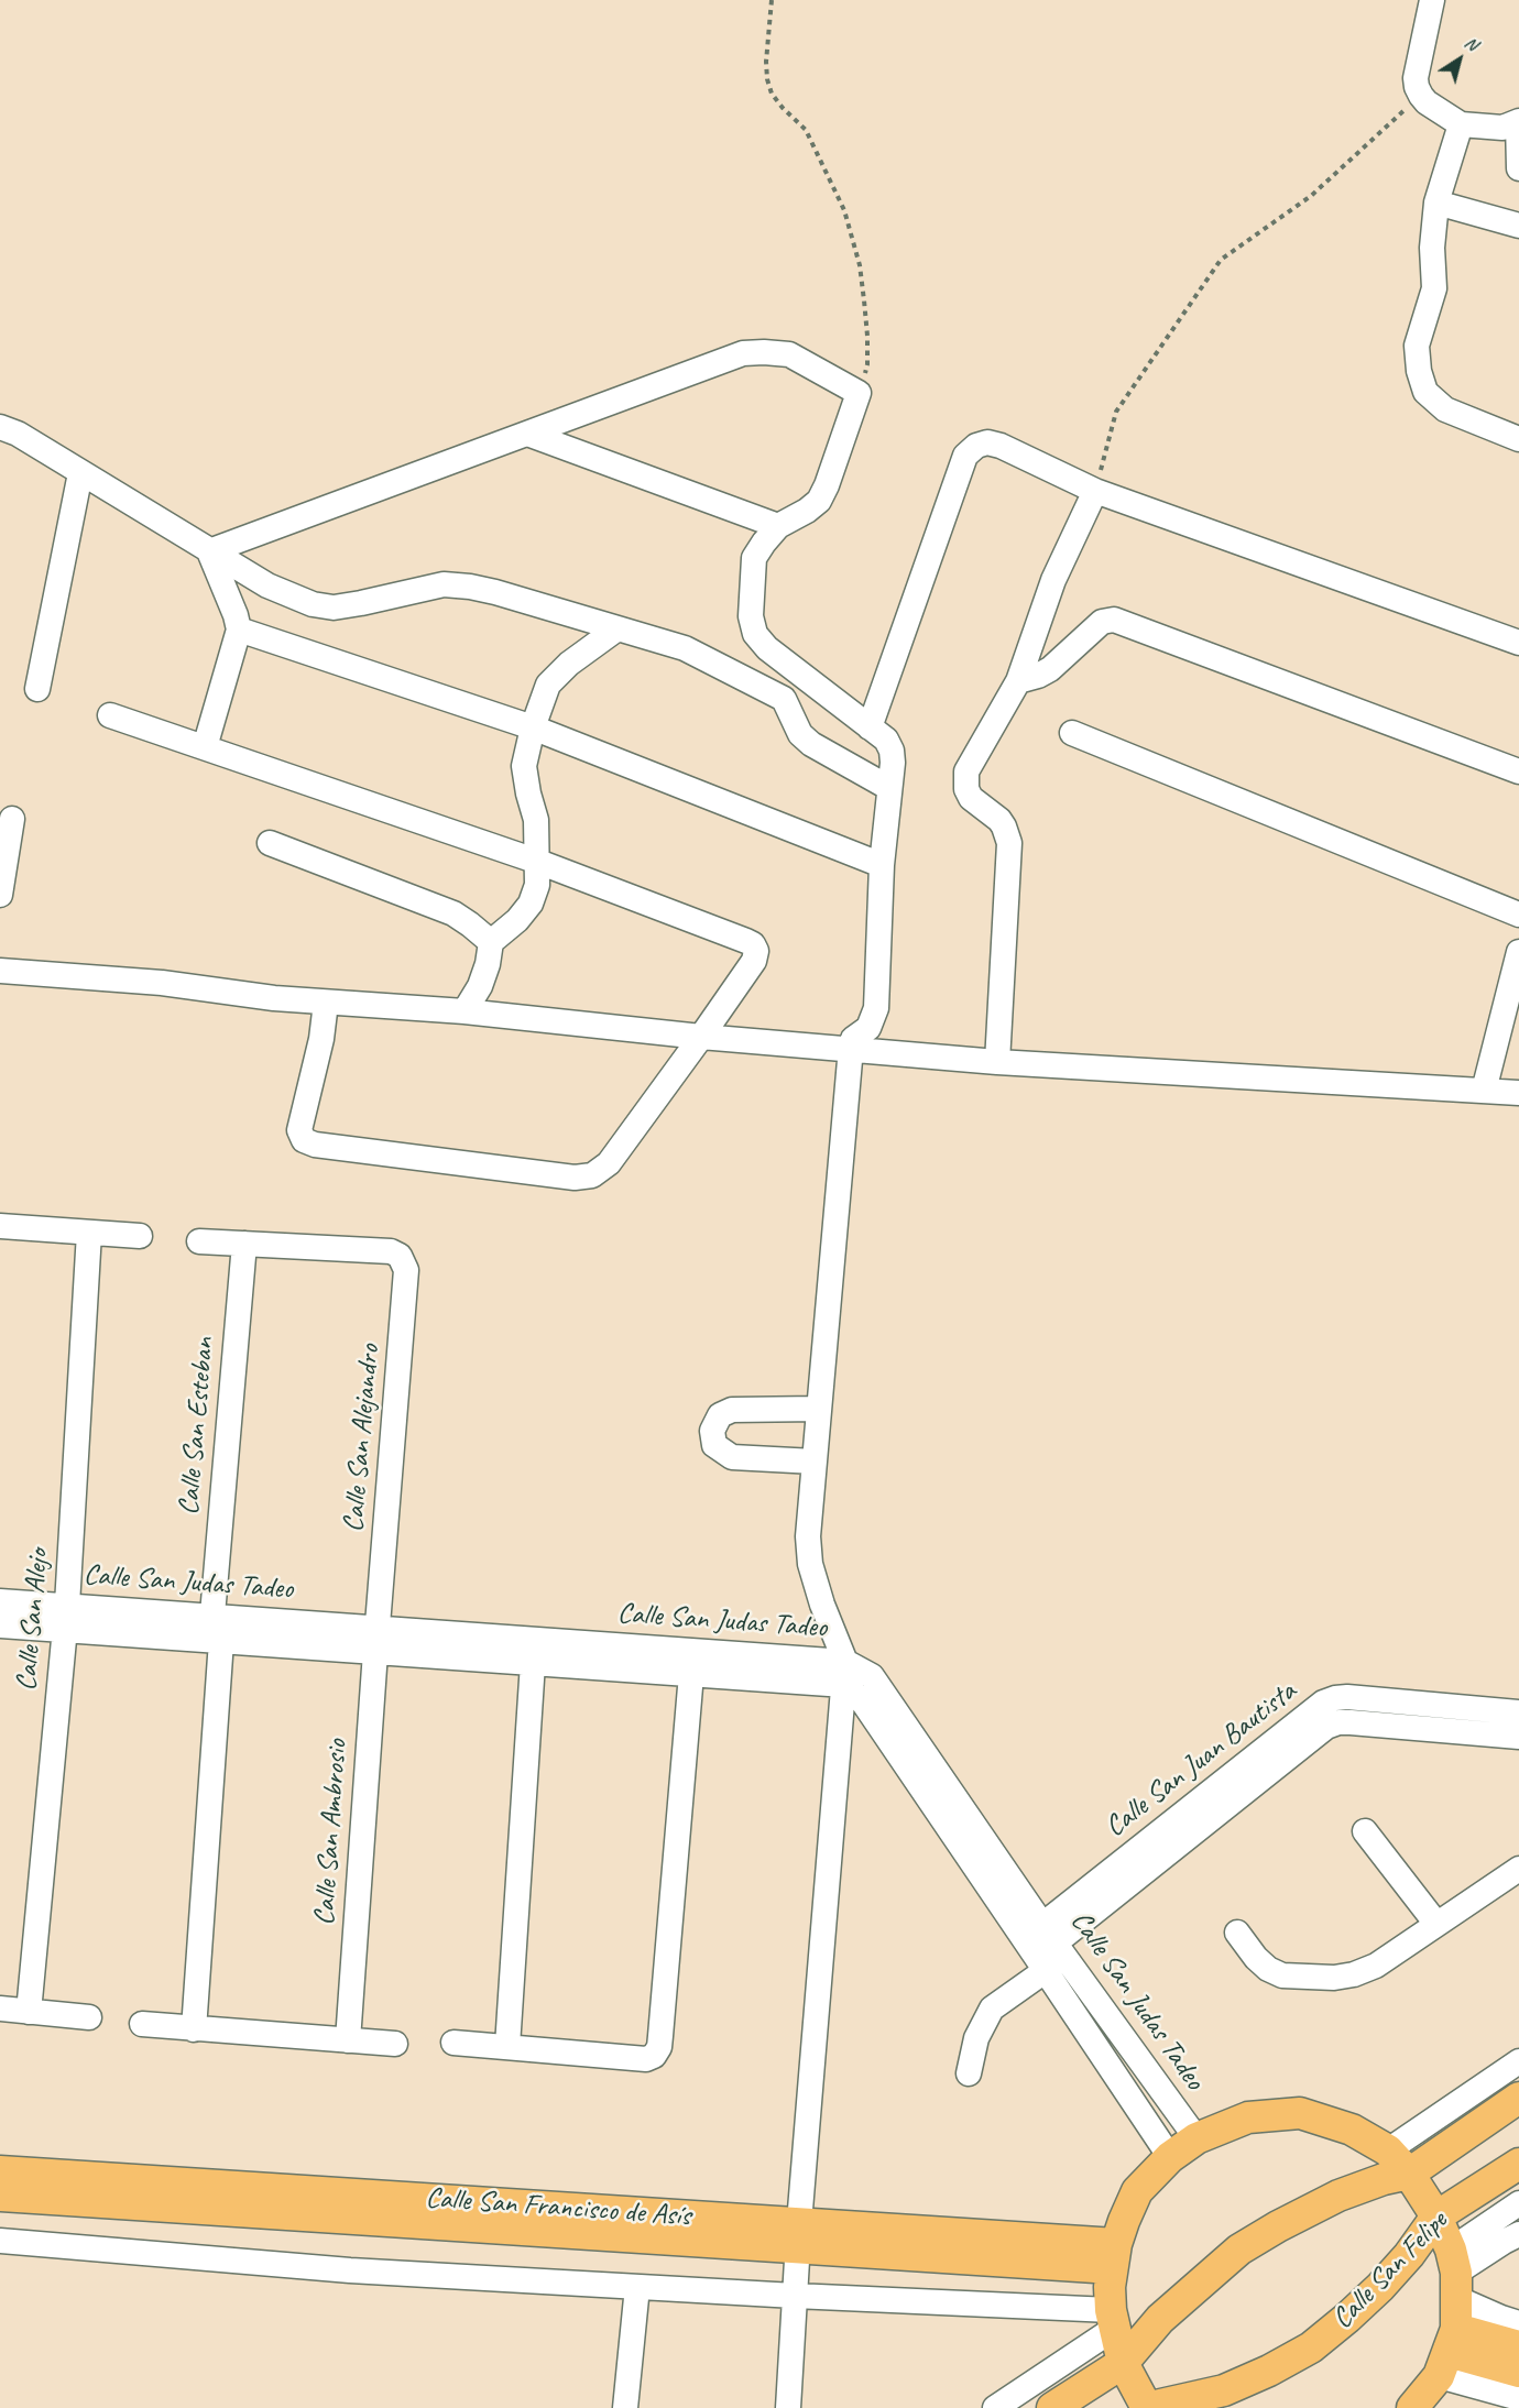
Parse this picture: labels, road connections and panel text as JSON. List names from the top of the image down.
{
  "streets": {
    "main road": ["Calle San Francisco de Asís", "Calle San Felipe"],
    "street": [
      "Calle San Esteban",
      "Calle San Alejandro",
      "Calle San Judas Tadeo",
      "Calle San Alejo",
      "Calle San Juan Bautista",
      "Calle San Ambrosio"
    ]
  },
  "crossings": [
    ["Calle San Esteban", "Calle San Alejandro"],
    ["Calle San Esteban", "Calle San Judas Tadeo"],
    ["Calle San Alejandro", "Calle San Judas Tadeo"],
    ["Calle San Alejandro", "Calle San Ambrosio"],
    ["Calle San Judas Tadeo", "Calle San Alejo"],
    ["Calle San Judas Tadeo", "Calle San Juan Bautista"],
    ["Calle San Judas Tadeo", "Calle San Ambrosio"]
  ],
  "north": "top right"
}
